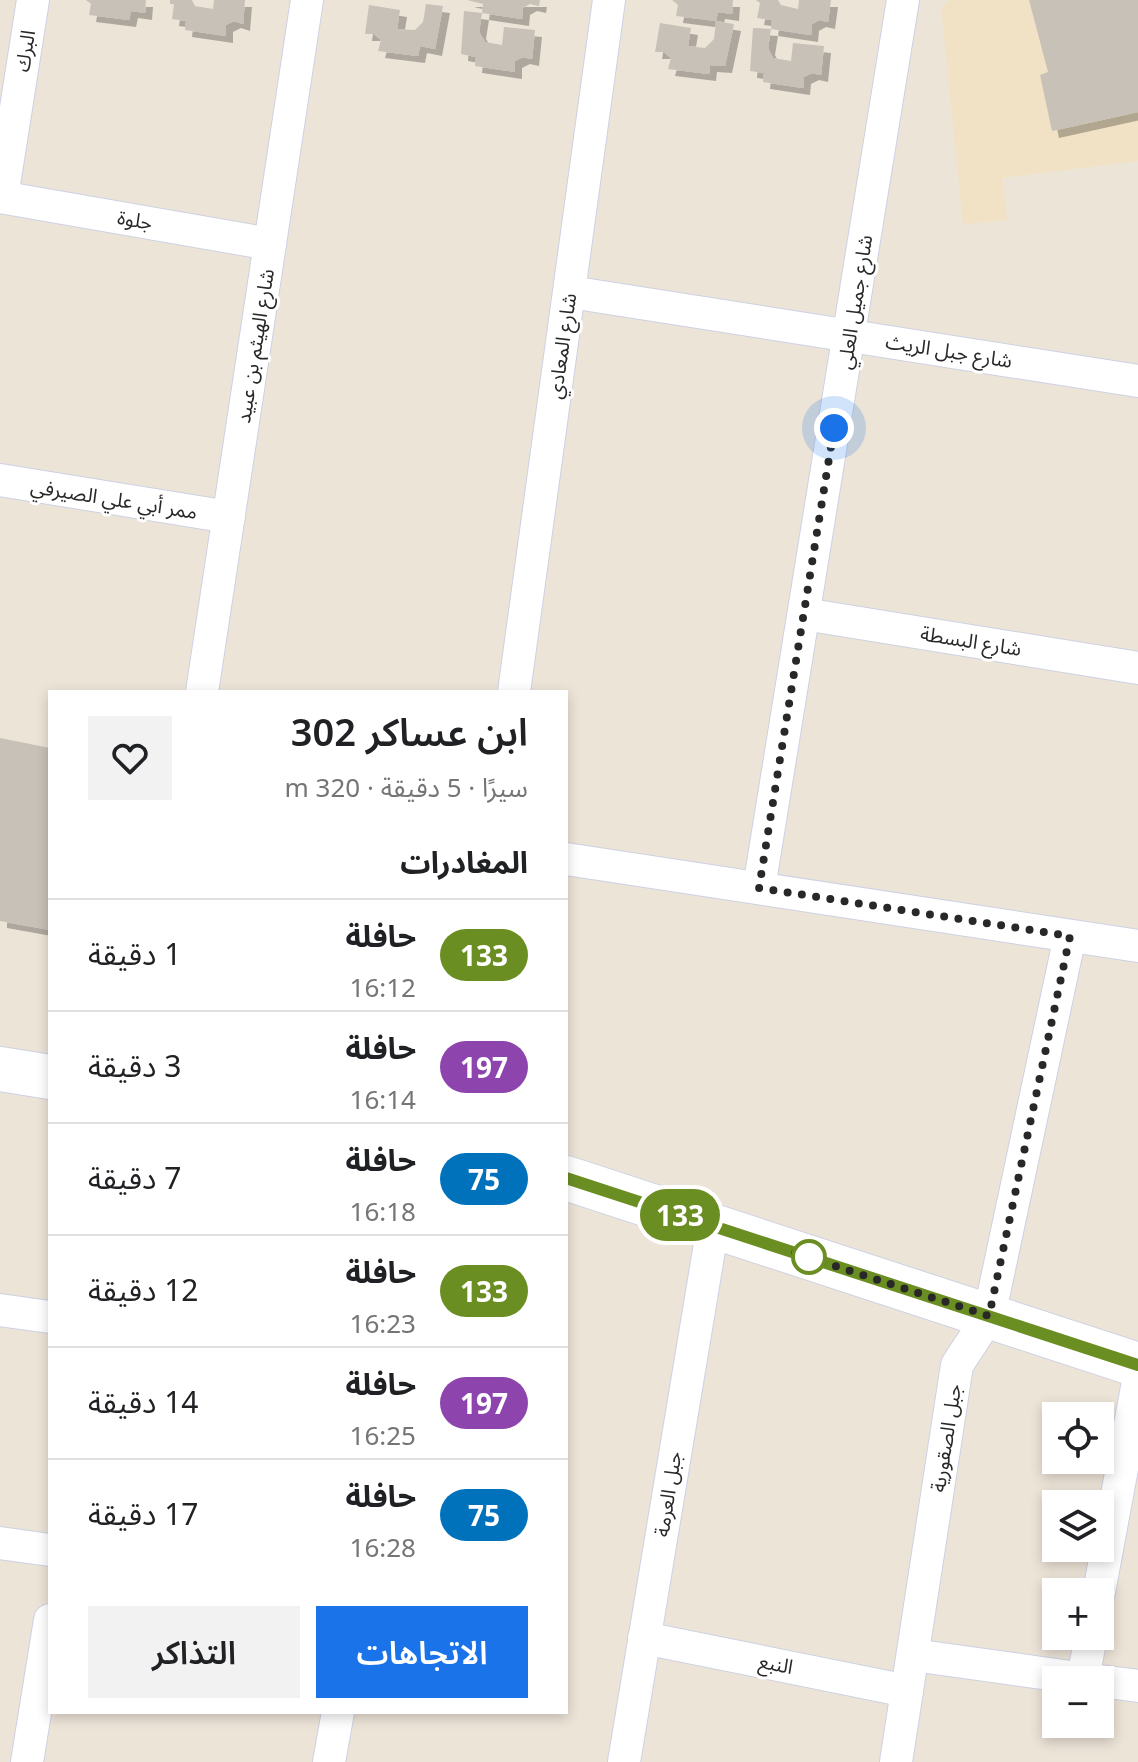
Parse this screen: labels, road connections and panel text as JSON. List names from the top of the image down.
{
  "streets": {
    "street": [
      "البرك",
      "جلوة",
      "شارع جميل العلي",
      "شارع الهيثم بن عبيد",
      "شارع المعادي",
      "شارع جبل الريث",
      "ممر أبي علي الصيرفي",
      "شارع البسطة",
      "جبل الصقورية",
      "جبل العرمة",
      "النبع"
    ]
  },
  "crossings": [
    ["البرك", "جلوة"],
    ["جلوة", "شارع الهيثم بن عبيد"],
    ["شارع جميل العلي", "شارع جبل الريث"],
    ["شارع جميل العلي", "شارع البسطة"],
    ["شارع الهيثم بن عبيد", "ممر أبي علي الصيرفي"],
    ["شارع المعادي", "شارع جبل الريث"],
    ["جبل الصقورية", "النبع"],
    ["جبل العرمة", "النبع"]
  ],
  "lines": ["bus line 133"],
  "page": {
    "on_map": "133",
    "heading": [
      ["ابن عساكر 302", "سيرًا · 5 دقيقة · 320 m"],
      "المغادرات"
    ],
    "list": [
      {
        "mark": "133",
        "name": "حافلة",
        "note": "16:12",
        "value": "1 دقيقة"
      },
      {
        "mark": "197",
        "name": "حافلة",
        "note": "16:14",
        "value": "3 دقيقة"
      },
      {
        "mark": "75",
        "name": "حافلة",
        "note": "16:18",
        "value": "7 دقيقة"
      },
      {
        "mark": "133",
        "name": "حافلة",
        "note": "16:23",
        "value": "12 دقيقة"
      },
      {
        "mark": "197",
        "name": "حافلة",
        "note": "16:25",
        "value": "14 دقيقة"
      },
      {
        "mark": "75",
        "name": "حافلة",
        "note": "16:28",
        "value": "17 دقيقة"
      }
    ],
    "map_buttons": ["+", "−"],
    "buttons": ["الاتجاهات", "التذاكر"]
  }
}
